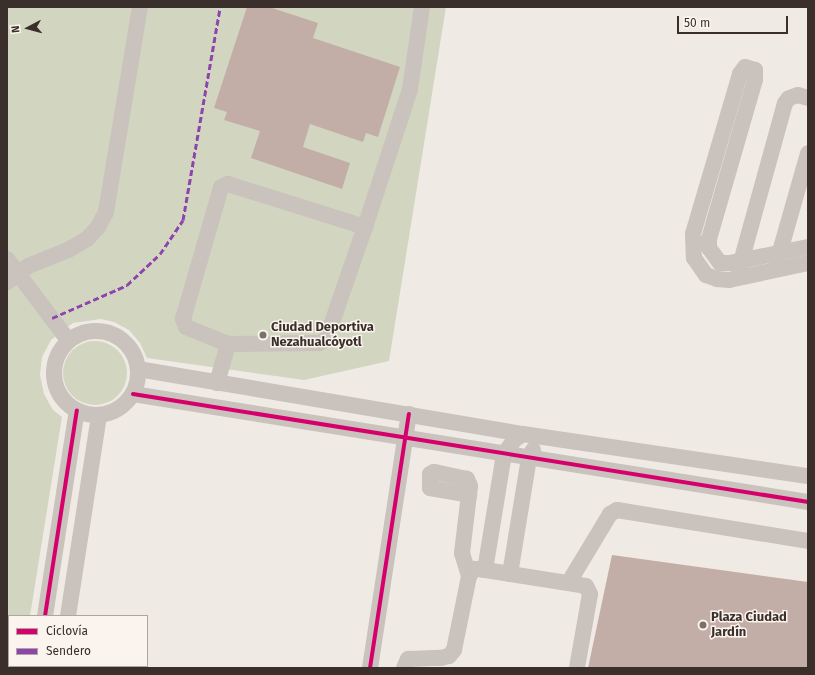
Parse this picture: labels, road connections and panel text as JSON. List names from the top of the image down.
{
  "places": ["Ciudad Deportiva Nezahualcóyotl", "Plaza Ciudad Jardín"],
  "legend": ["Ciclovía", "Sendero"],
  "scale_bar": "50 m",
  "north": "left"
}
